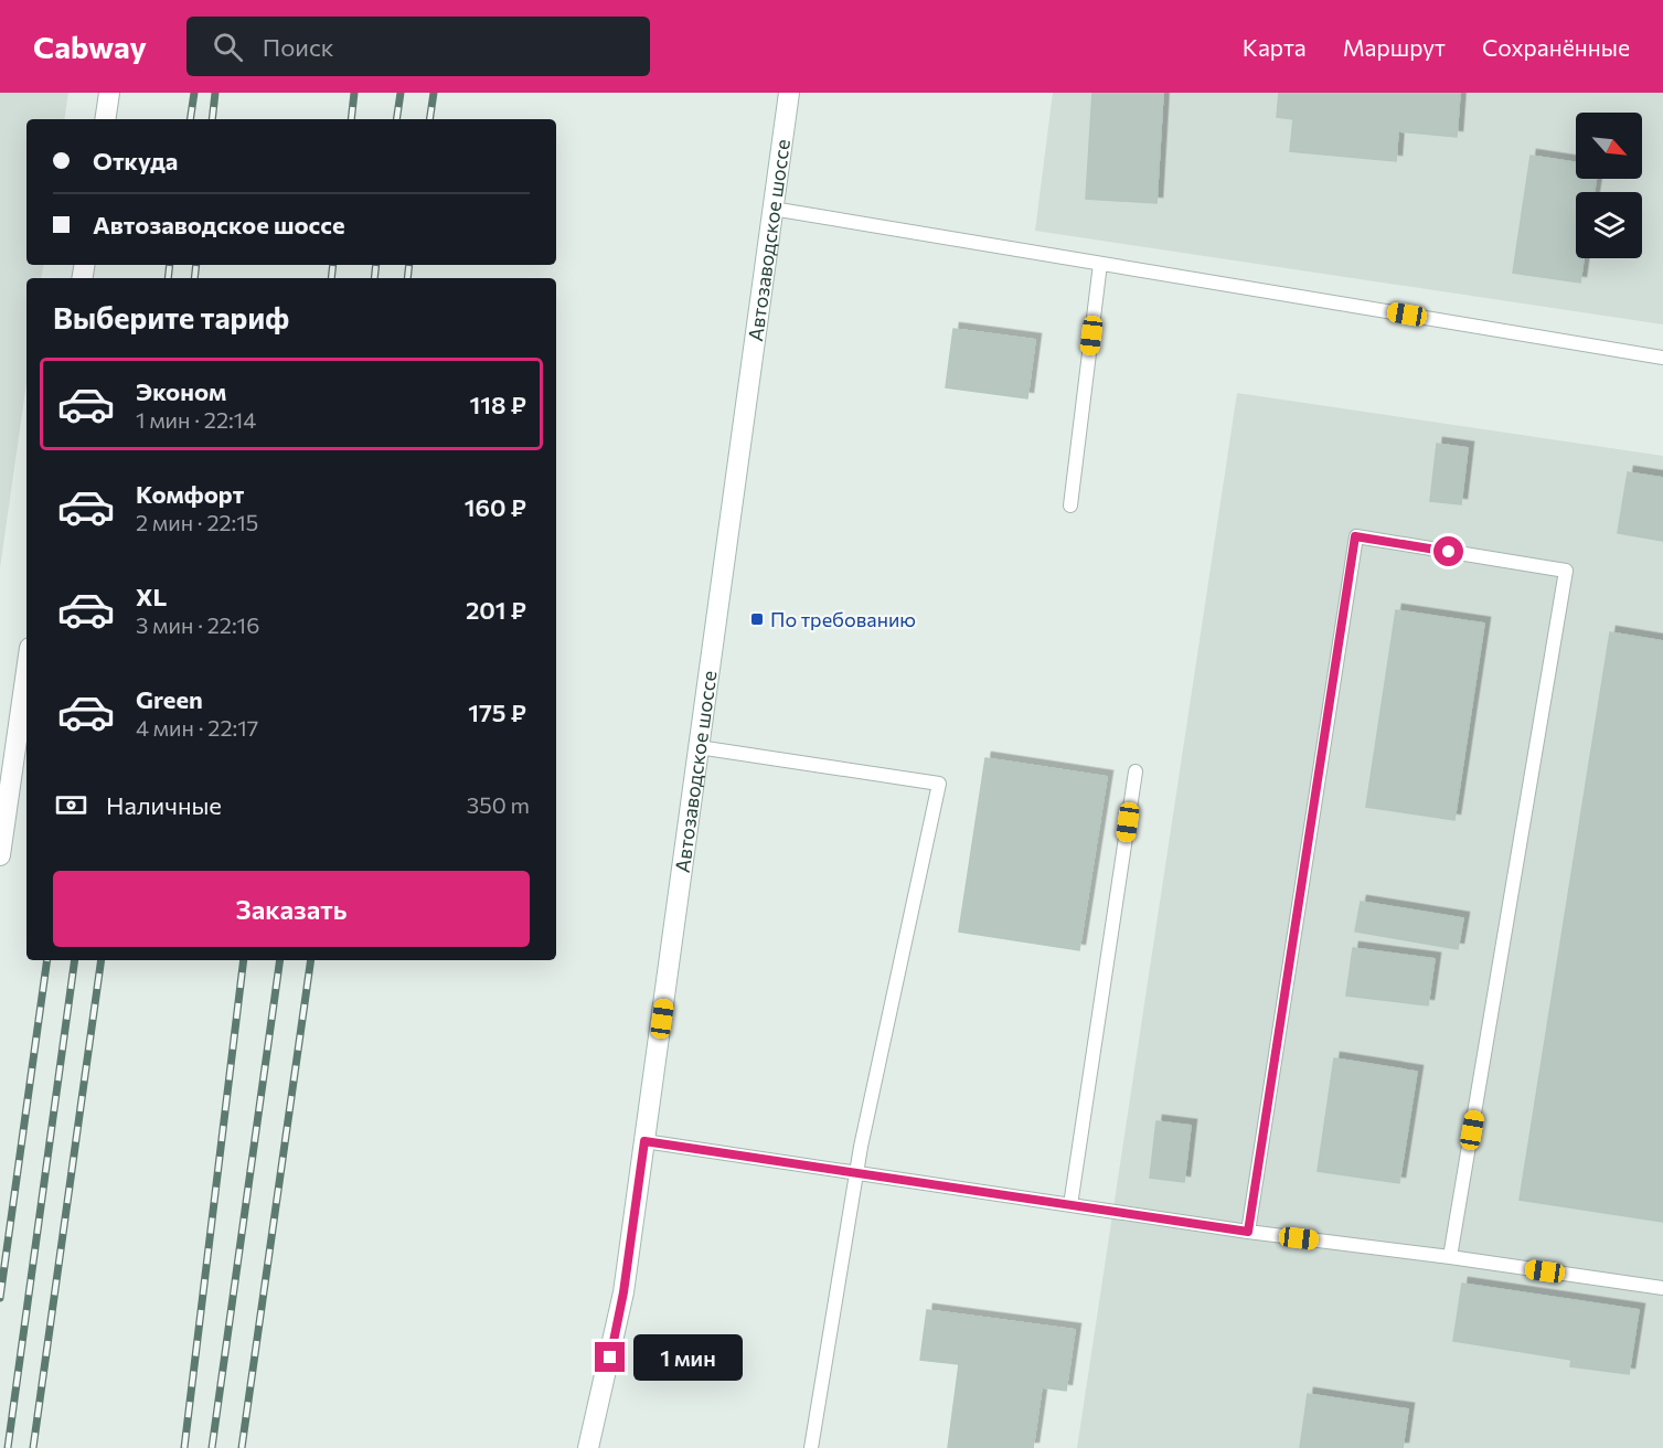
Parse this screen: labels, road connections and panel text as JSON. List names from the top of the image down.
{
  "streets": {
    "main road": ["Автозаводское шоссе"]
  },
  "places": {
    "transit": ["По требованию"]
  },
  "north": "bottom right",
  "page": {
    "header": "Cabway",
    "search": "Поиск",
    "nav": ["Карта", "Маршрут", "Сохранённые"],
    "banner": ["Откуда", "Автозаводское шоссе"],
    "heading": "Выберите тариф",
    "list": [
      {
        "name": "Эконом",
        "note": "1 мин · 22:14",
        "value": "118 ₽"
      },
      {
        "name": "Комфорт",
        "note": "2 мин · 22:15",
        "value": "160 ₽"
      },
      {
        "name": "XL",
        "note": "3 мин · 22:16",
        "value": "201 ₽"
      },
      {
        "name": "Green",
        "note": "4 мин · 22:17",
        "value": "175 ₽"
      }
    ],
    "pay": ["Наличные", "350 m"],
    "buttons": "Заказать",
    "bubble": "1 мин"
  }
}
